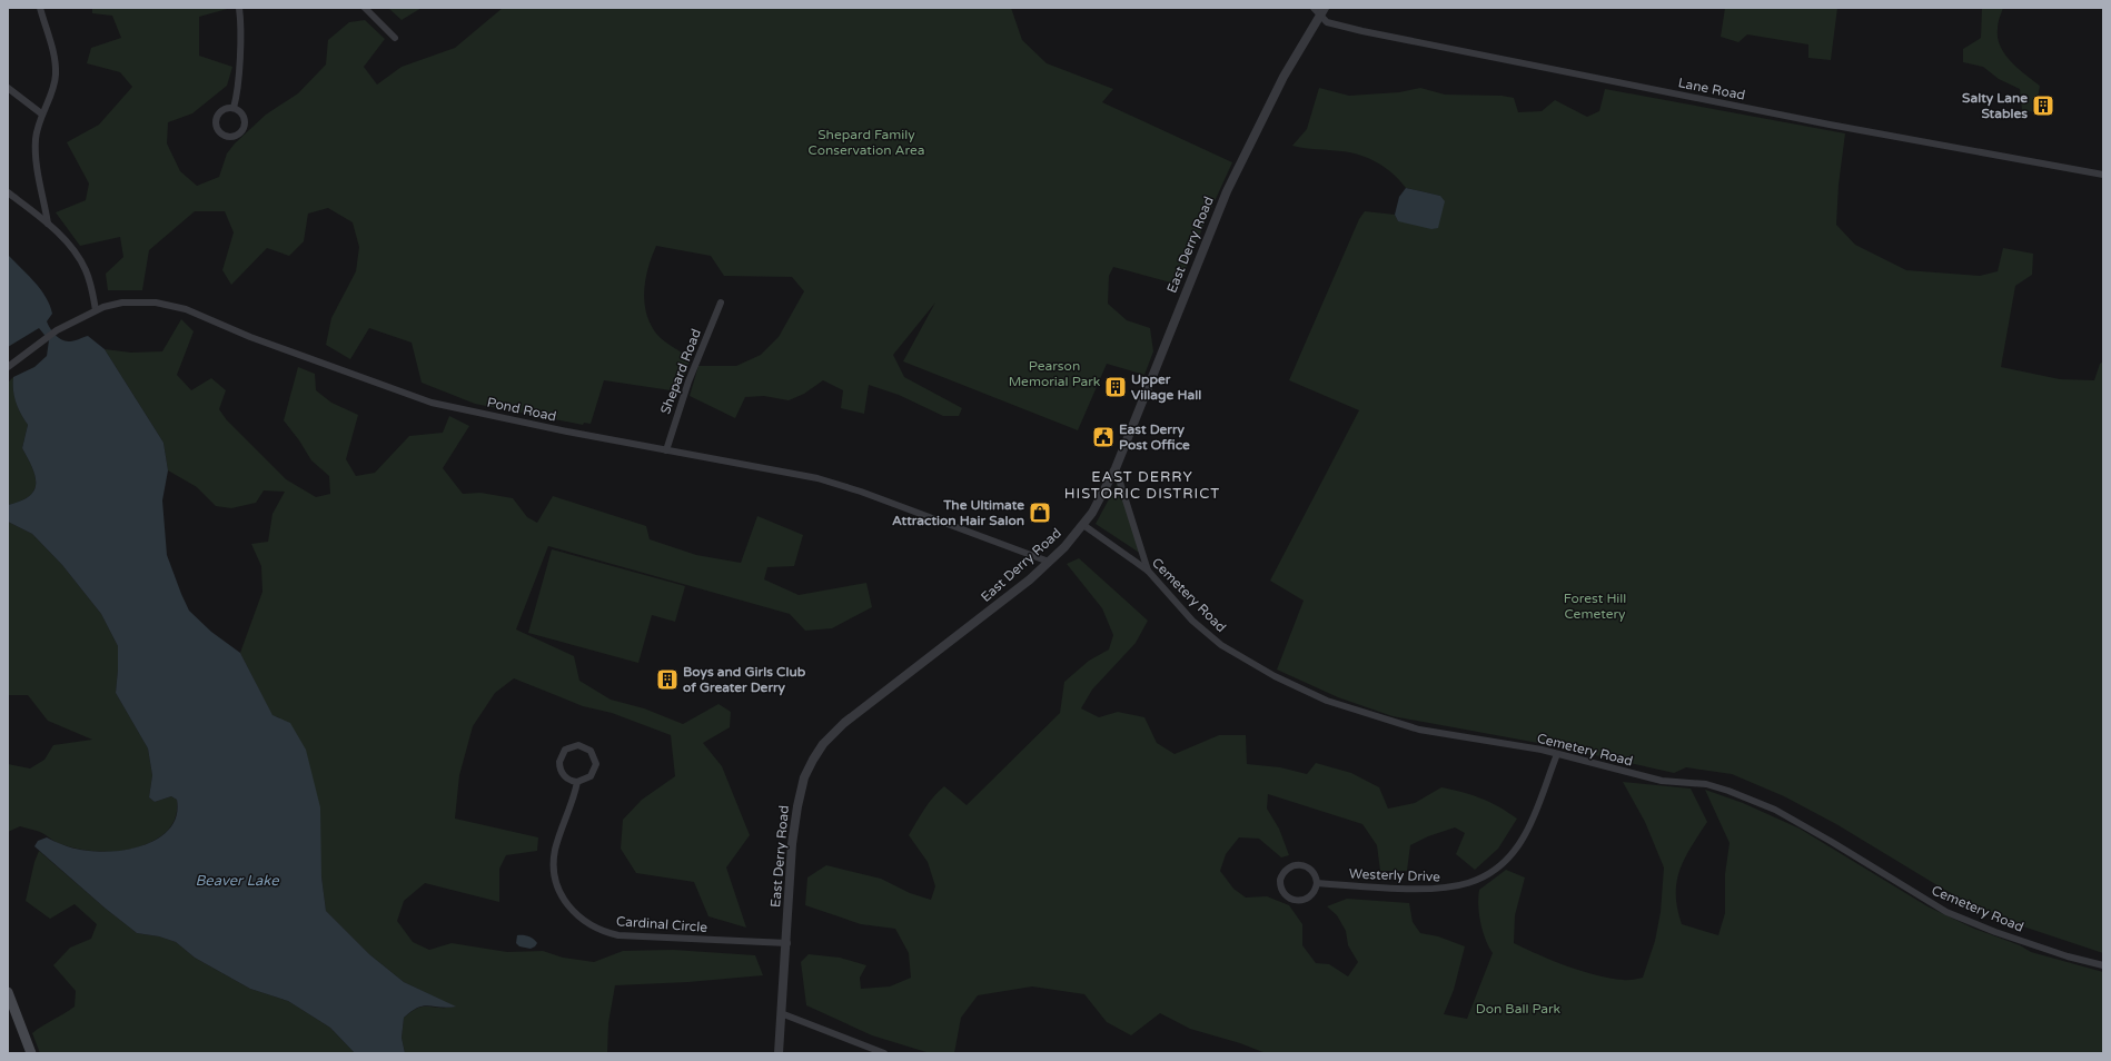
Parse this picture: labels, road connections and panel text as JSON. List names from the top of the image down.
{
  "streets": {
    "street": [
      "Lane Road",
      "East Derry Road",
      "Shepard Road",
      "Pond Road",
      "Cemetery Road",
      "Westerly Drive",
      "Cardinal Circle"
    ]
  },
  "crossings": [
    ["Lane Road", "East Derry Road"],
    ["East Derry Road", "Pond Road"],
    ["East Derry Road", "Cemetery Road"],
    ["East Derry Road", "Cardinal Circle"],
    ["Shepard Road", "Pond Road"],
    ["Cemetery Road", "Westerly Drive"]
  ],
  "districts": ["EAST DERRY HISTORIC DISTRICT"],
  "water": ["Beaver Lake"],
  "parks": [
    "Shepard Family Conservation Area",
    "Pearson Memorial Park",
    "Forest Hill Cemetery",
    "Don Ball Park"
  ],
  "places": {
    "building": ["Salty Lane Stables", "Upper Village Hall", "Boys and Girls Club of Greater Derry"],
    "public building": ["East Derry Post Office"],
    "shop": ["The Ultimate Attraction Hair Salon"]
  }
}
